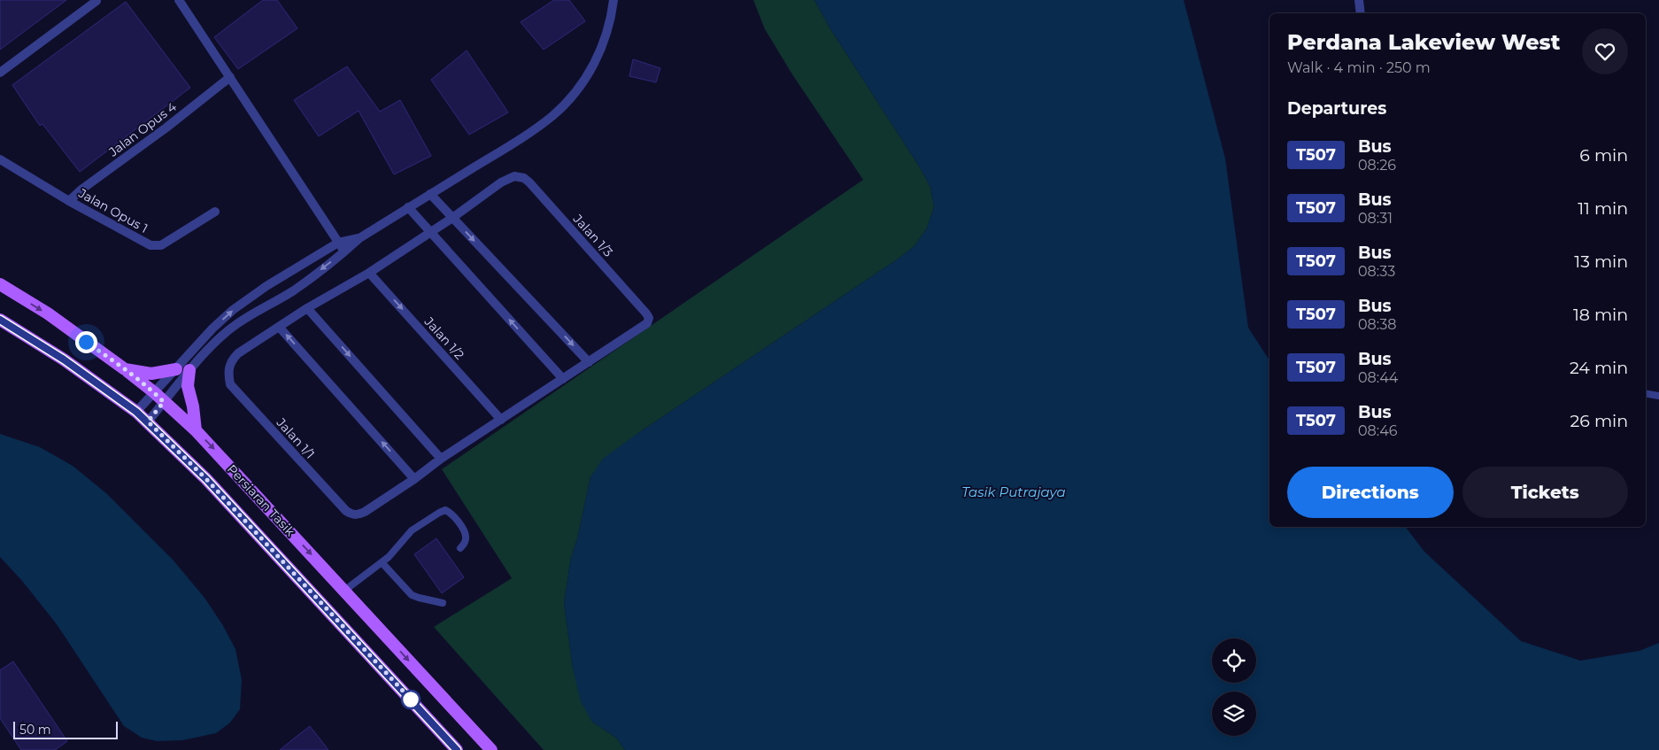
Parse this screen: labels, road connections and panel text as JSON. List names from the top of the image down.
{
  "streets": {
    "main road": ["Persiaran Tasik"],
    "street": [
      "Jalan Opus 4",
      "Jalan Opus 1",
      "Jalan 1/3",
      "Jalan 1/2",
      "Jalan 1/1"
    ]
  },
  "crossings": [
    ["Jalan Opus 4", "Jalan Opus 1"]
  ],
  "water": ["Tasik Putrajaya"],
  "lines": ["bus line T507"],
  "scale_bar": "50 m",
  "page": {
    "heading": [
      ["Perdana Lakeview West", "Walk · 4 min · 250 m"],
      "Departures"
    ],
    "list": [
      {
        "mark": "T507",
        "name": "Bus",
        "note": "08:26",
        "value": "6 min"
      },
      {
        "mark": "T507",
        "name": "Bus",
        "note": "08:31",
        "value": "11 min"
      },
      {
        "mark": "T507",
        "name": "Bus",
        "note": "08:33",
        "value": "13 min"
      },
      {
        "mark": "T507",
        "name": "Bus",
        "note": "08:38",
        "value": "18 min"
      },
      {
        "mark": "T507",
        "name": "Bus",
        "note": "08:44",
        "value": "24 min"
      },
      {
        "mark": "T507",
        "name": "Bus",
        "note": "08:46",
        "value": "26 min"
      }
    ],
    "buttons": ["Directions", "Tickets"],
    "scale": "50 m"
  }
}
